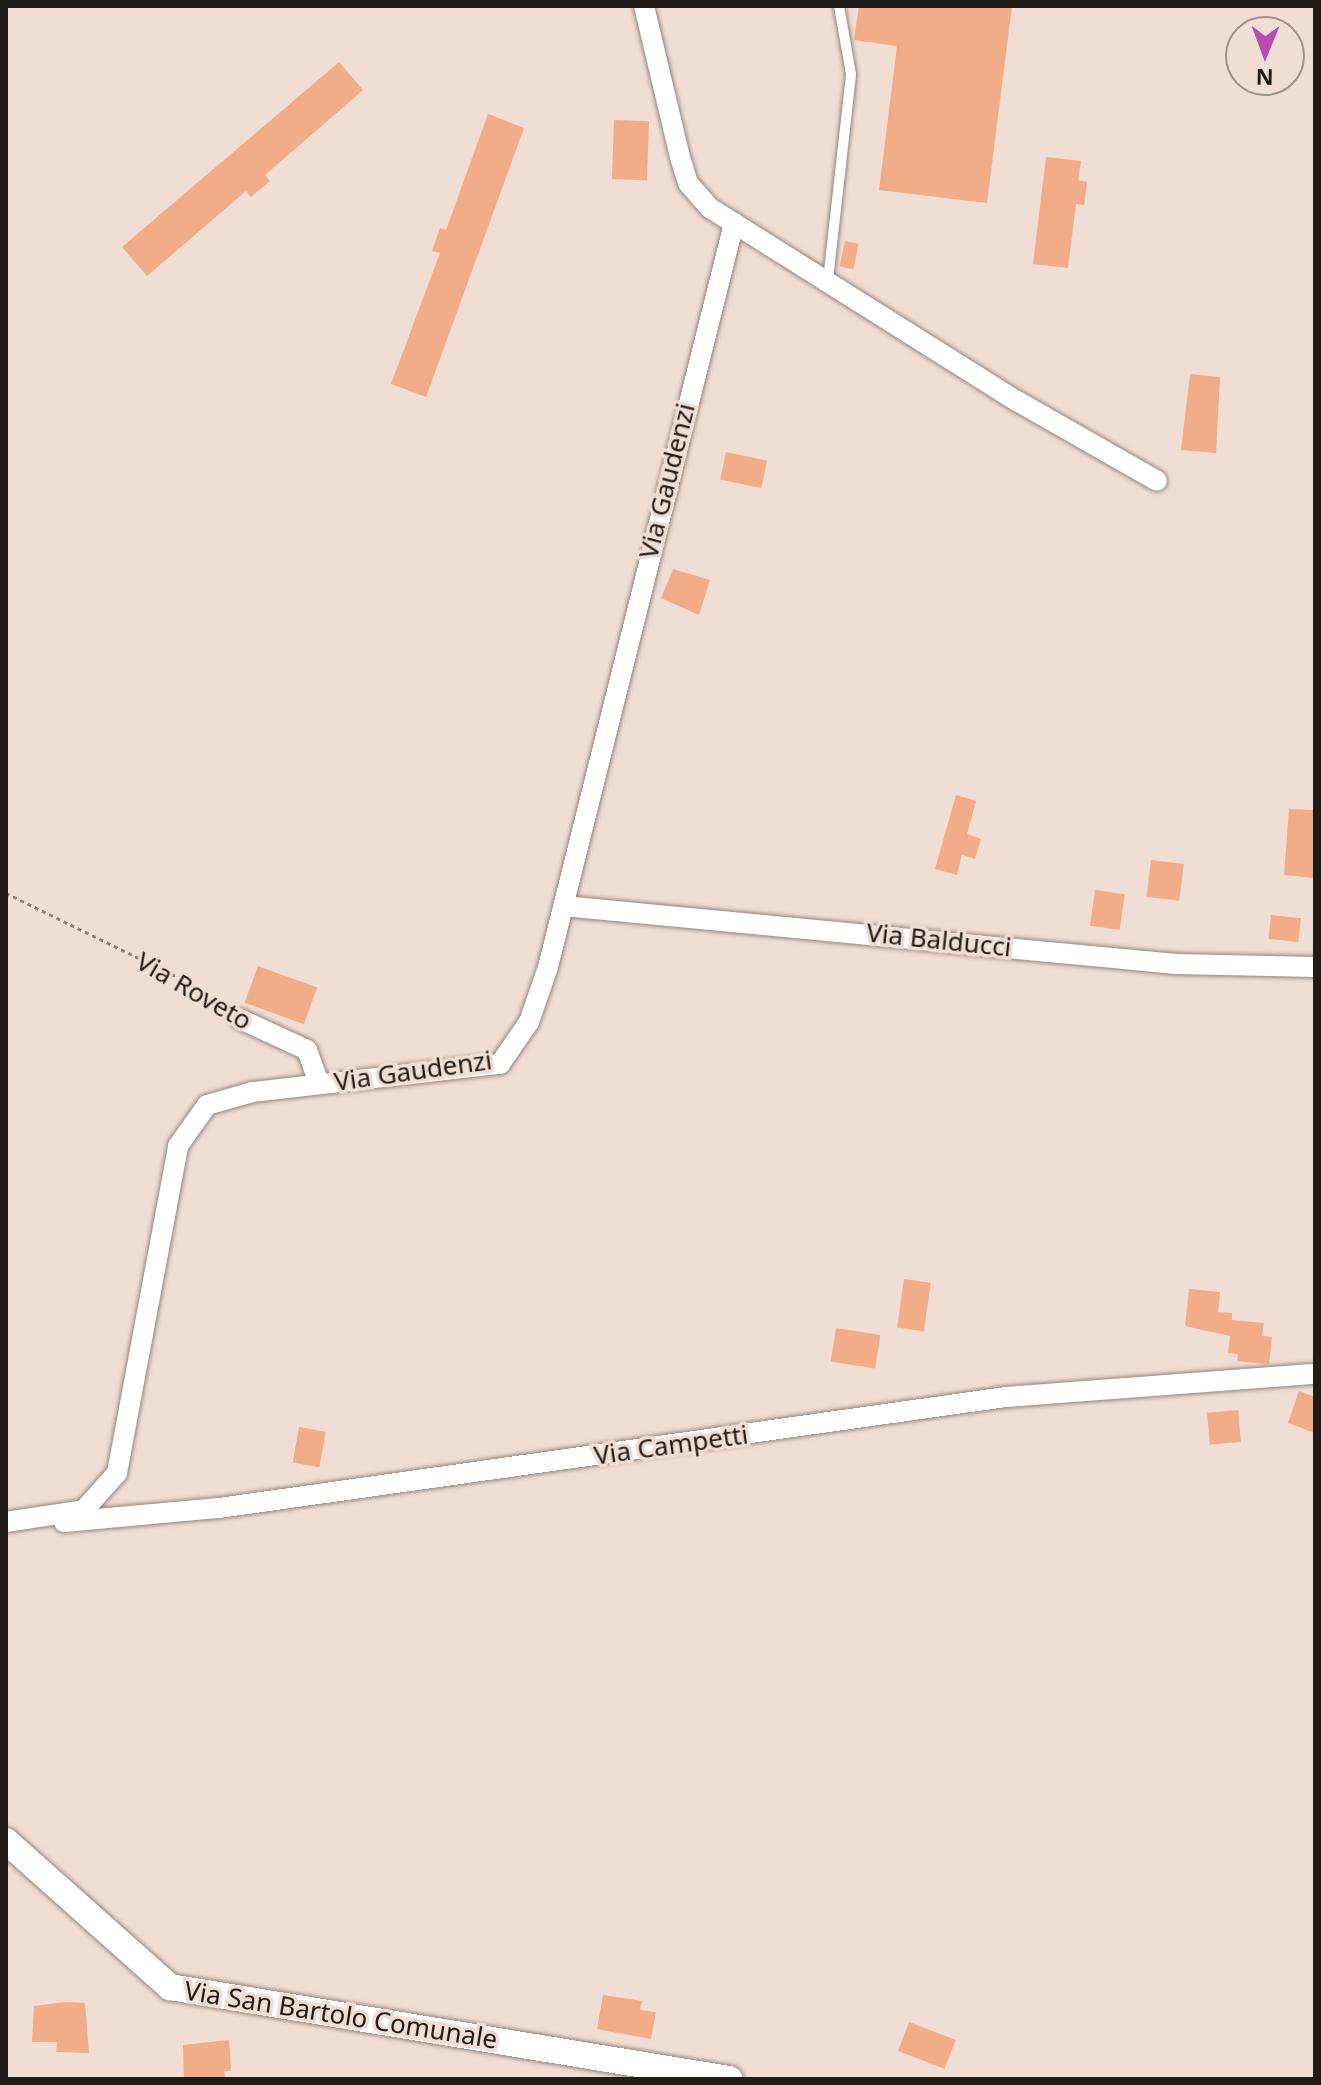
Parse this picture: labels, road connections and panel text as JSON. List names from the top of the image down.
{
  "streets": {
    "street": [
      "Via Gaudenzi",
      "Via Balducci",
      "Via Roveto",
      "Via Campetti",
      "Via San Bartolo Comunale"
    ]
  },
  "crossings": [
    ["Via Gaudenzi", "Via Balducci"],
    ["Via Gaudenzi", "Via Roveto"],
    ["Via Gaudenzi", "Via Campetti"]
  ],
  "north": "bottom"
}
